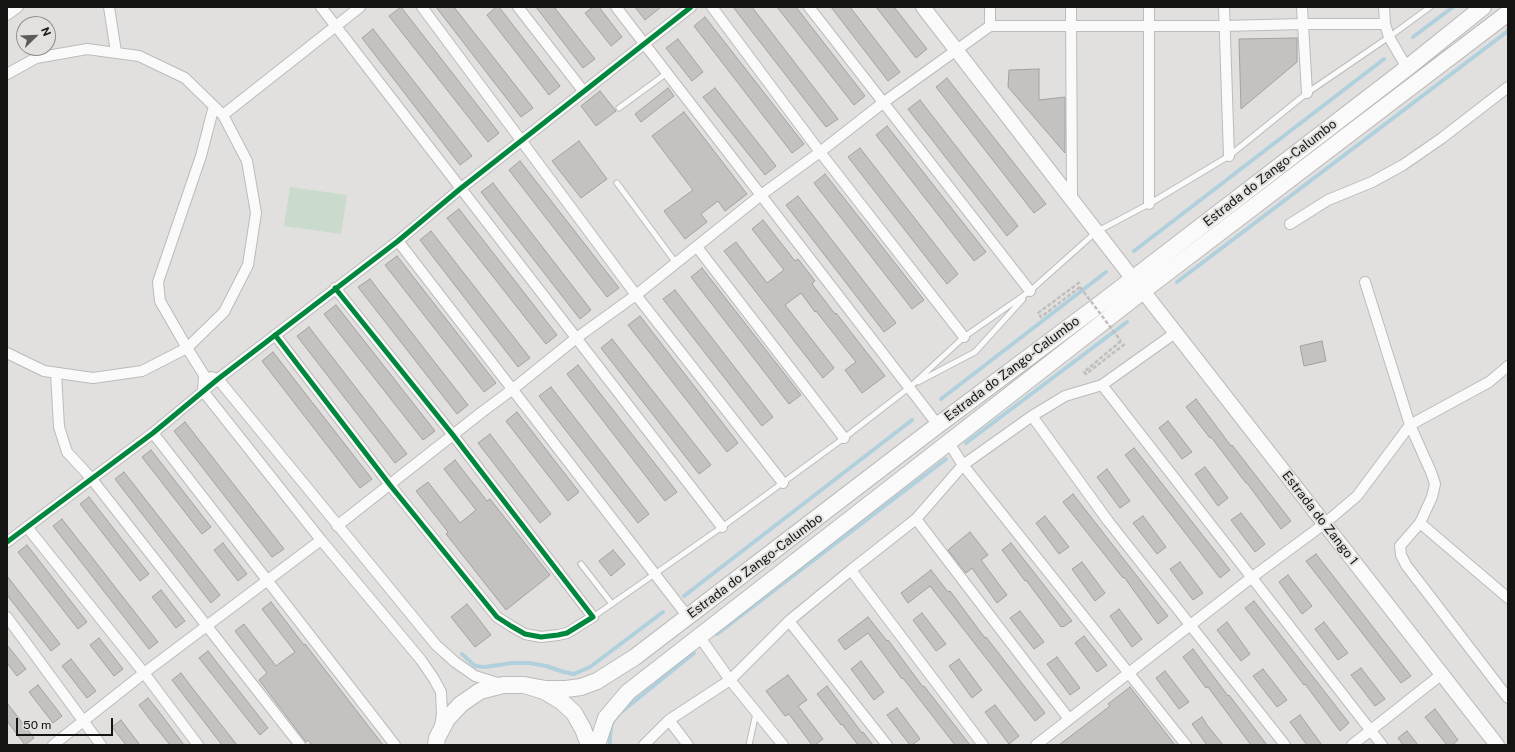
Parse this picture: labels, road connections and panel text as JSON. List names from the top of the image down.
{
  "streets": {
    "main road": ["Estrada do Zango-Calumbo"],
    "street": ["Estrada do Zango 1"]
  },
  "crossings": [
    ["Estrada do Zango-Calumbo", "Estrada do Zango 1"]
  ],
  "scale_bar": "50 m",
  "north": "top right"
}
